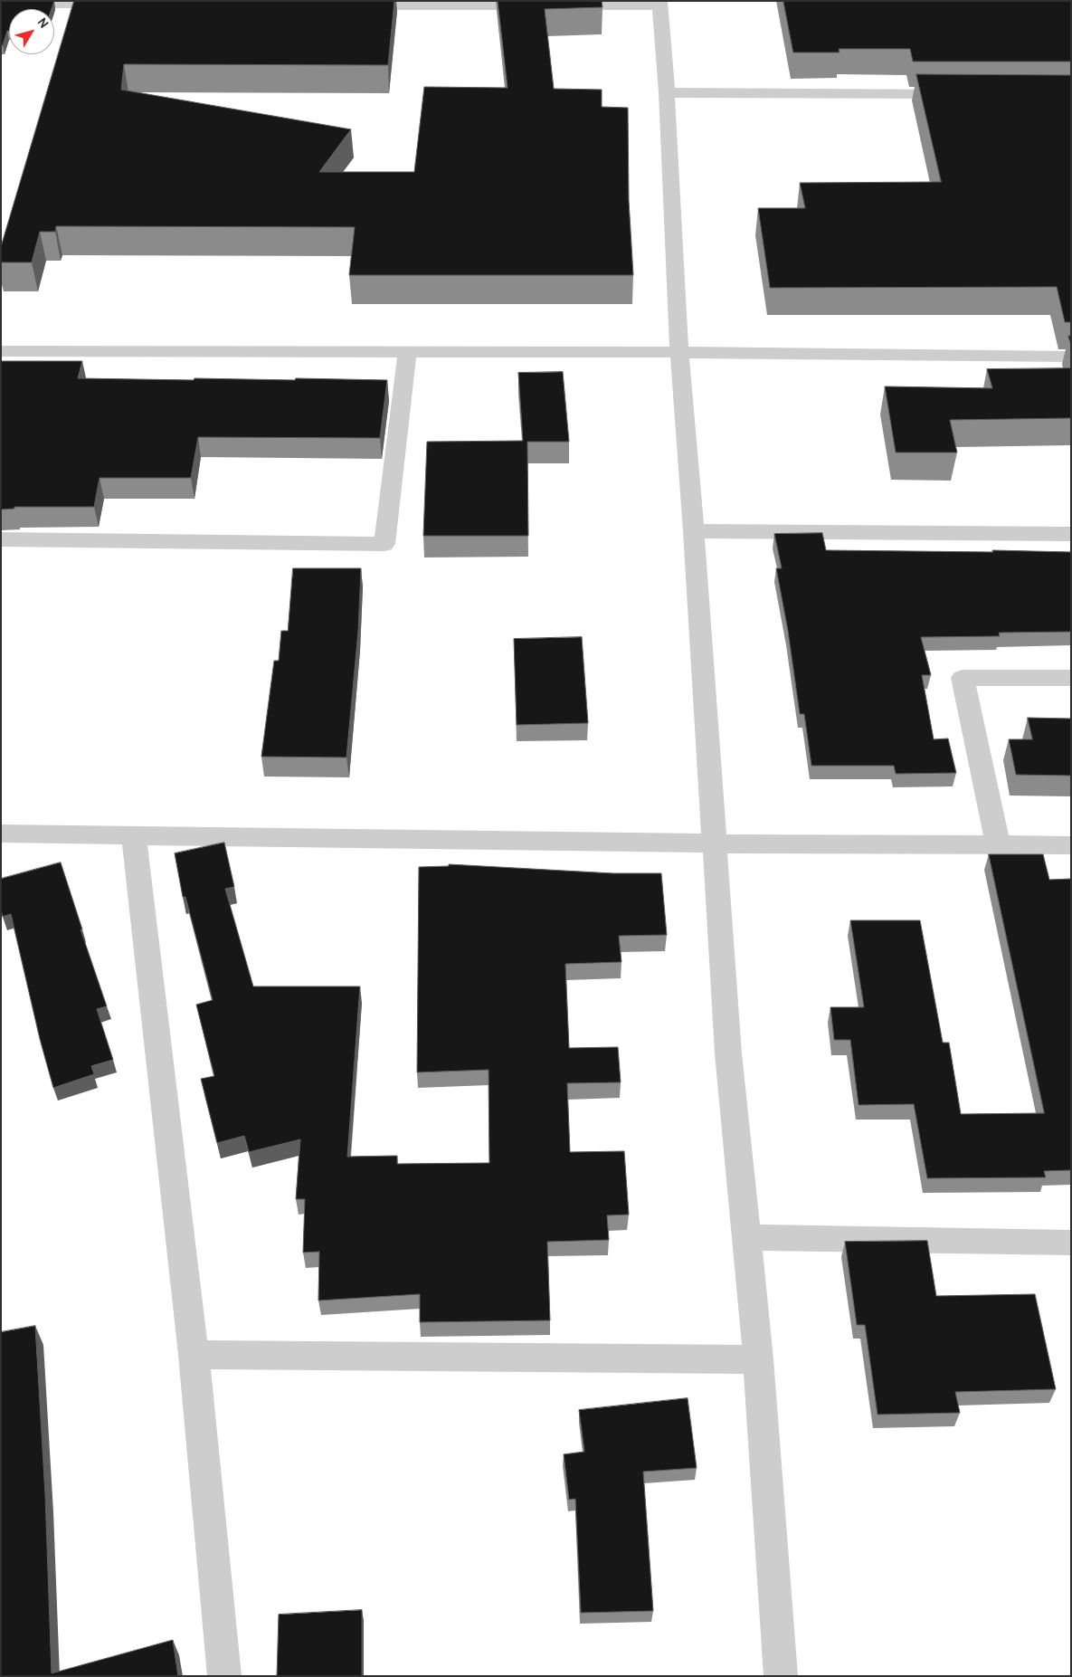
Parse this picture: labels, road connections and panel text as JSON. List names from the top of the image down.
{
  "north": "top right"
}
